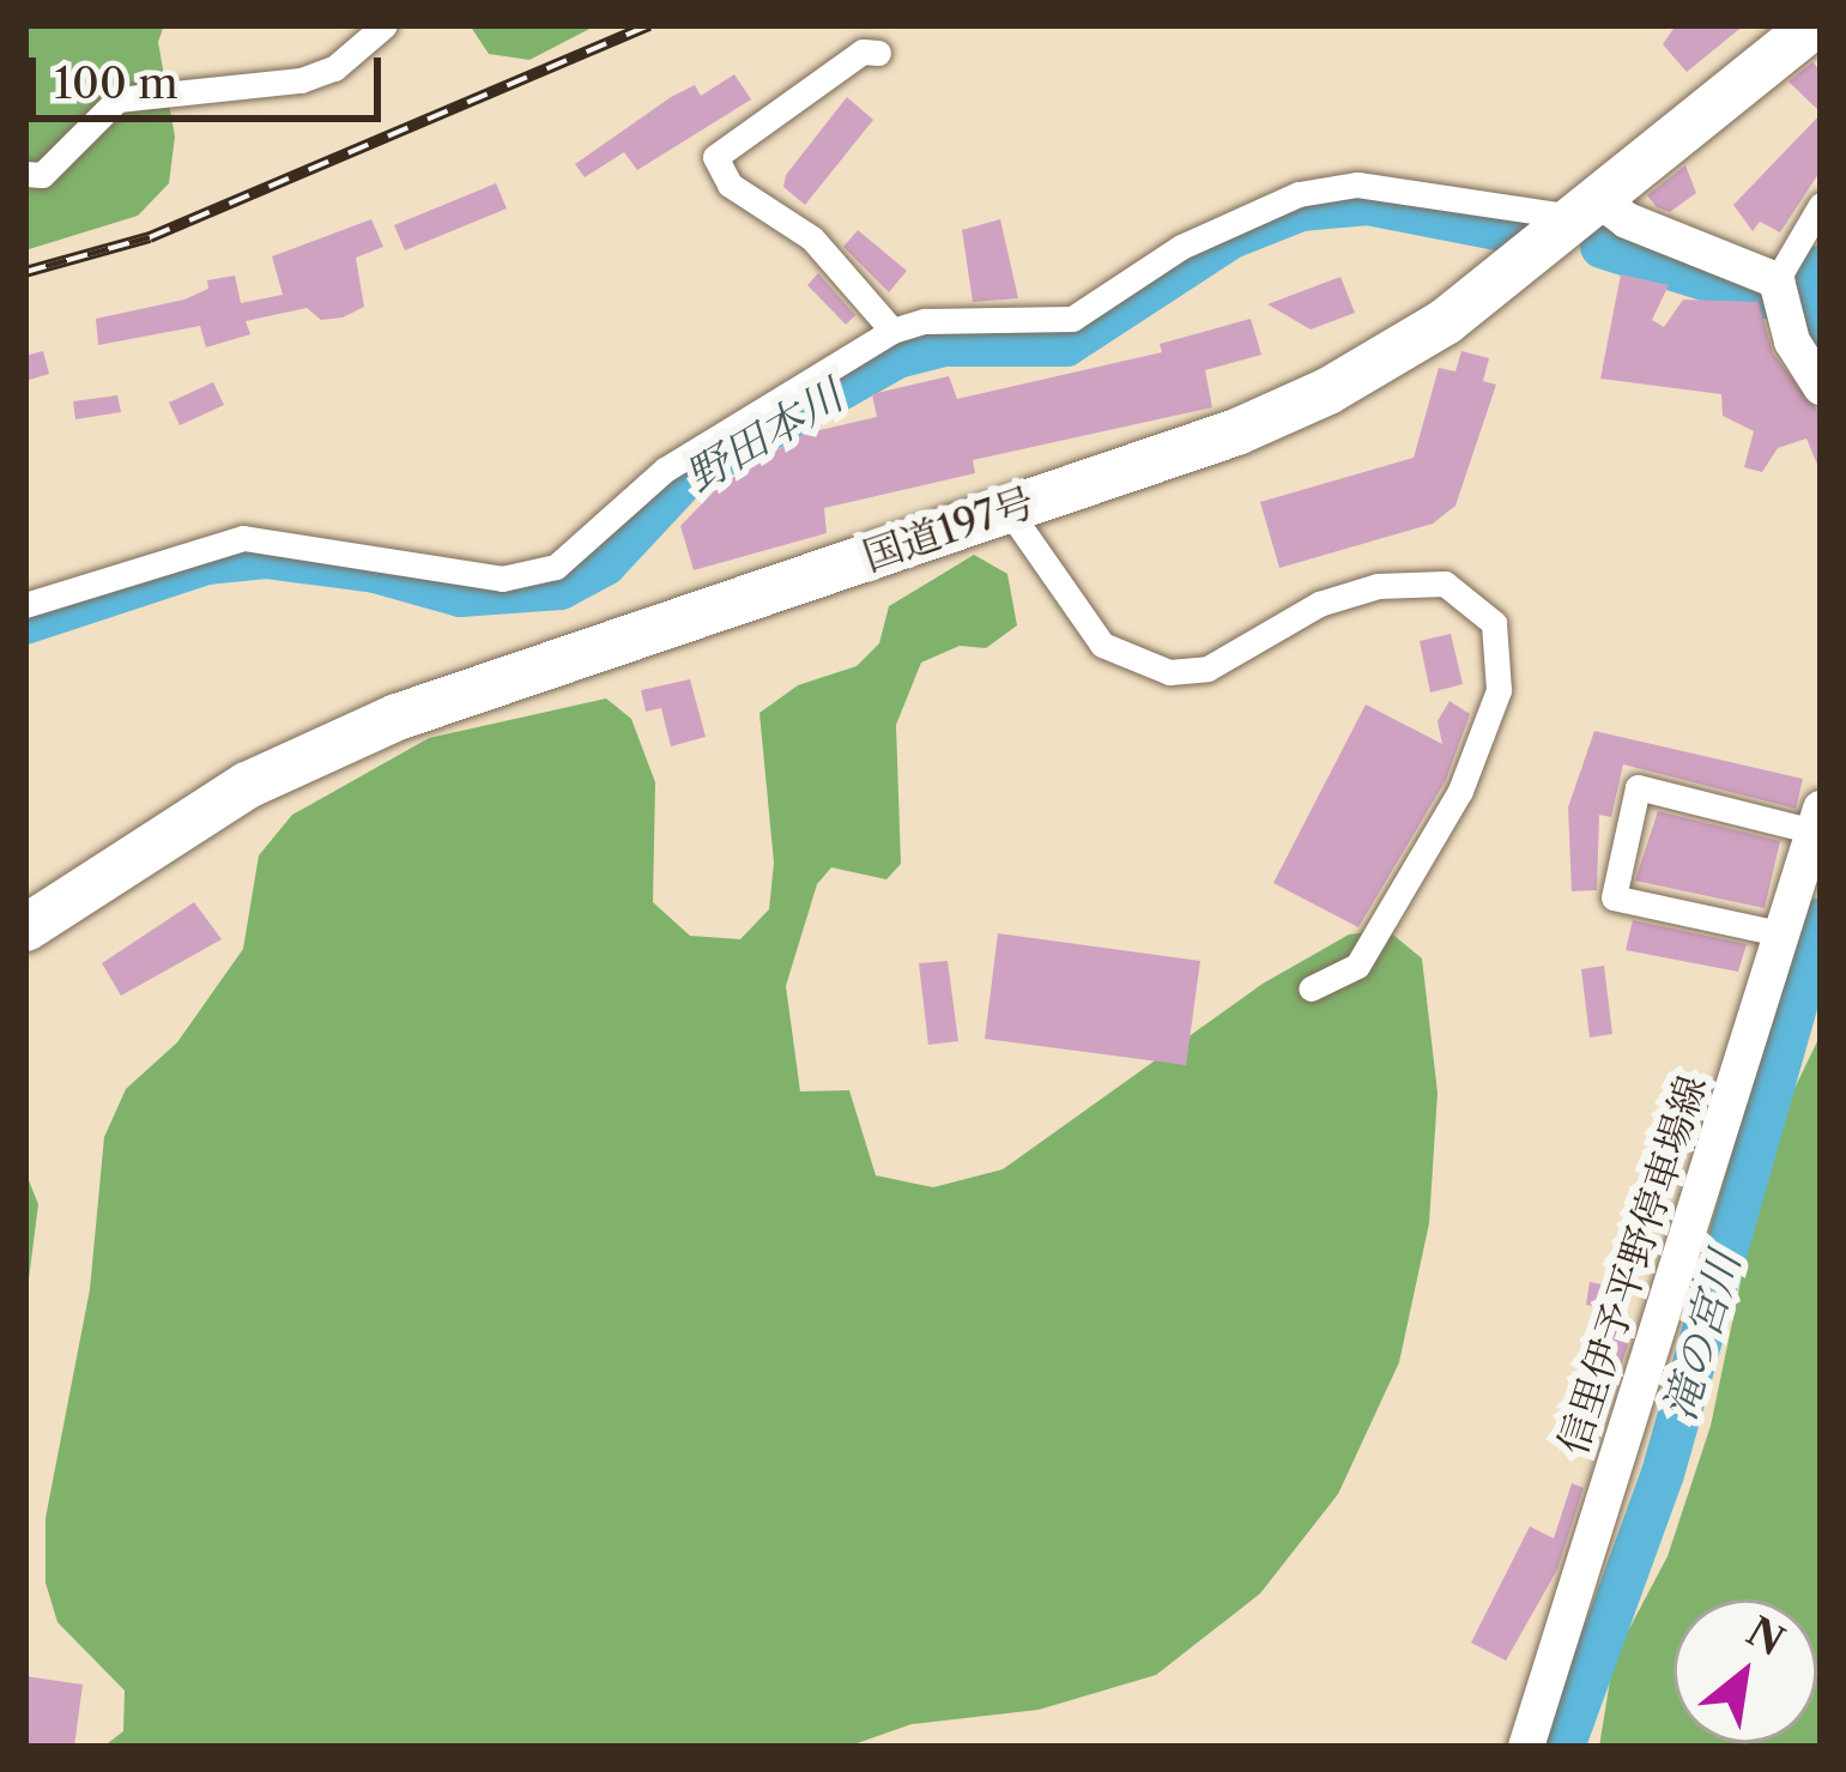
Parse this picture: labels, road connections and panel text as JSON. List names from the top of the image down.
{
  "streets": {
    "highway": ["国道197号"],
    "main road": ["信里伊予平野停車場線"]
  },
  "water": ["野田本川", "滝の宮川"],
  "scale_bar": "100 m",
  "north": "top right"
}
